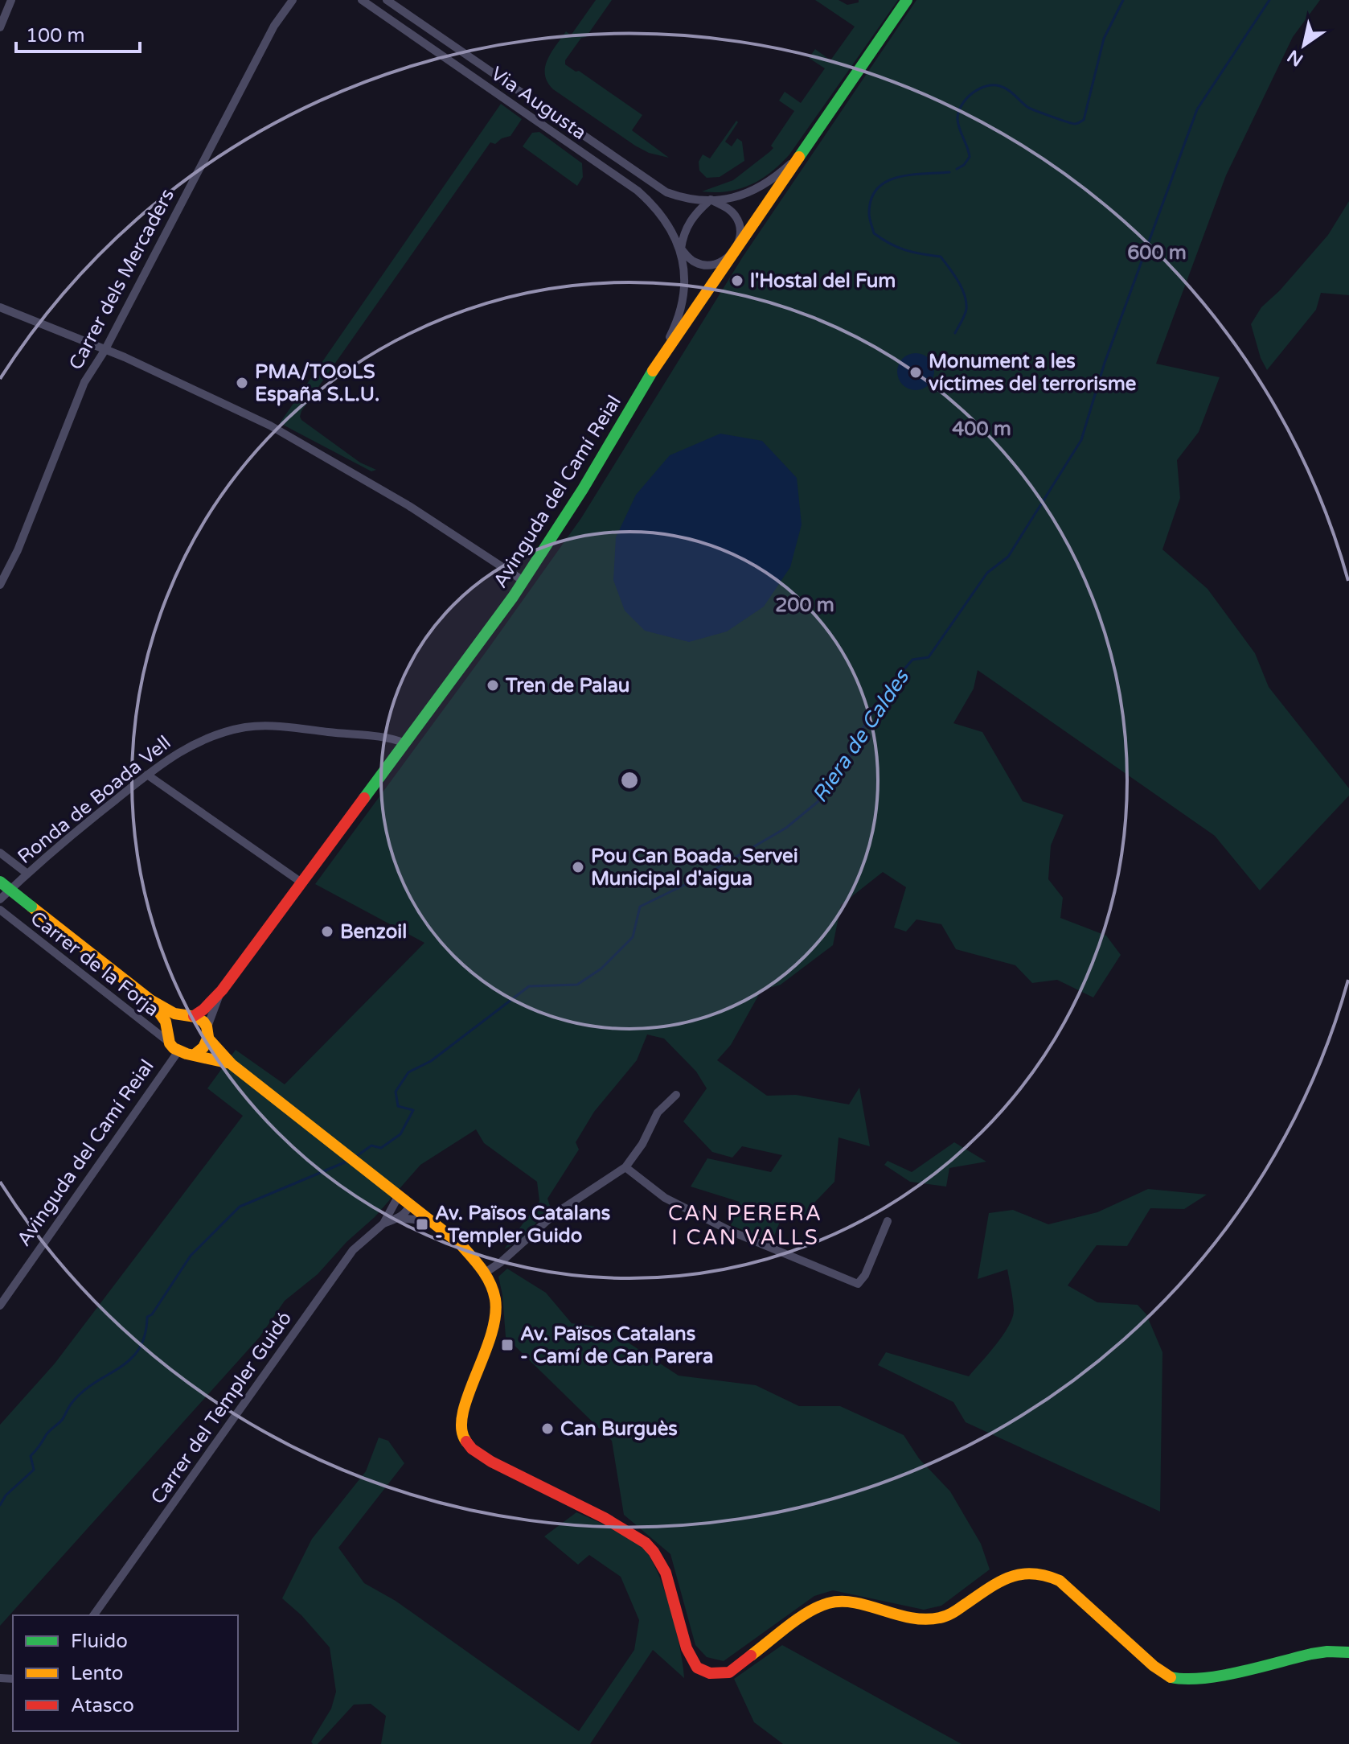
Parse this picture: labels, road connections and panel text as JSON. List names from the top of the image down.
{
  "streets": {
    "main road": ["Avinguda del Camí Reial"],
    "street": [
      "Via Augusta",
      "Carrer dels Mercaders",
      "Ronda de Boada Vell",
      "Carrer de la Forja",
      "Carrer del Templer Guidó"
    ]
  },
  "crossings": [
    ["Via Augusta", "Avinguda del Camí Reial"],
    ["Avinguda del Camí Reial", "Ronda de Boada Vell"],
    ["Avinguda del Camí Reial", "Carrer de la Forja"]
  ],
  "districts": ["CAN PERERA I CAN VALLS"],
  "water": ["Riera de Caldes"],
  "places": {
    "other": [
      "l'Hostal del Fum",
      "Monument a les víctimes del terrorisme",
      "PMA/TOOLS España S.L.U.",
      "Tren de Palau",
      "Pou Can Boada. Servei Municipal d'aigua",
      "Benzoil",
      "Can Burguès"
    ],
    "transit": ["Av. Països Catalans - Templer Guido", "Av. Països Catalans - Camí de Can Parera"]
  },
  "legend": ["Fluido", "Lento", "Atasco"],
  "scale_bar": "100 m",
  "north": "bottom left",
  "rings": ["600 m", "400 m", "200 m"]
}
